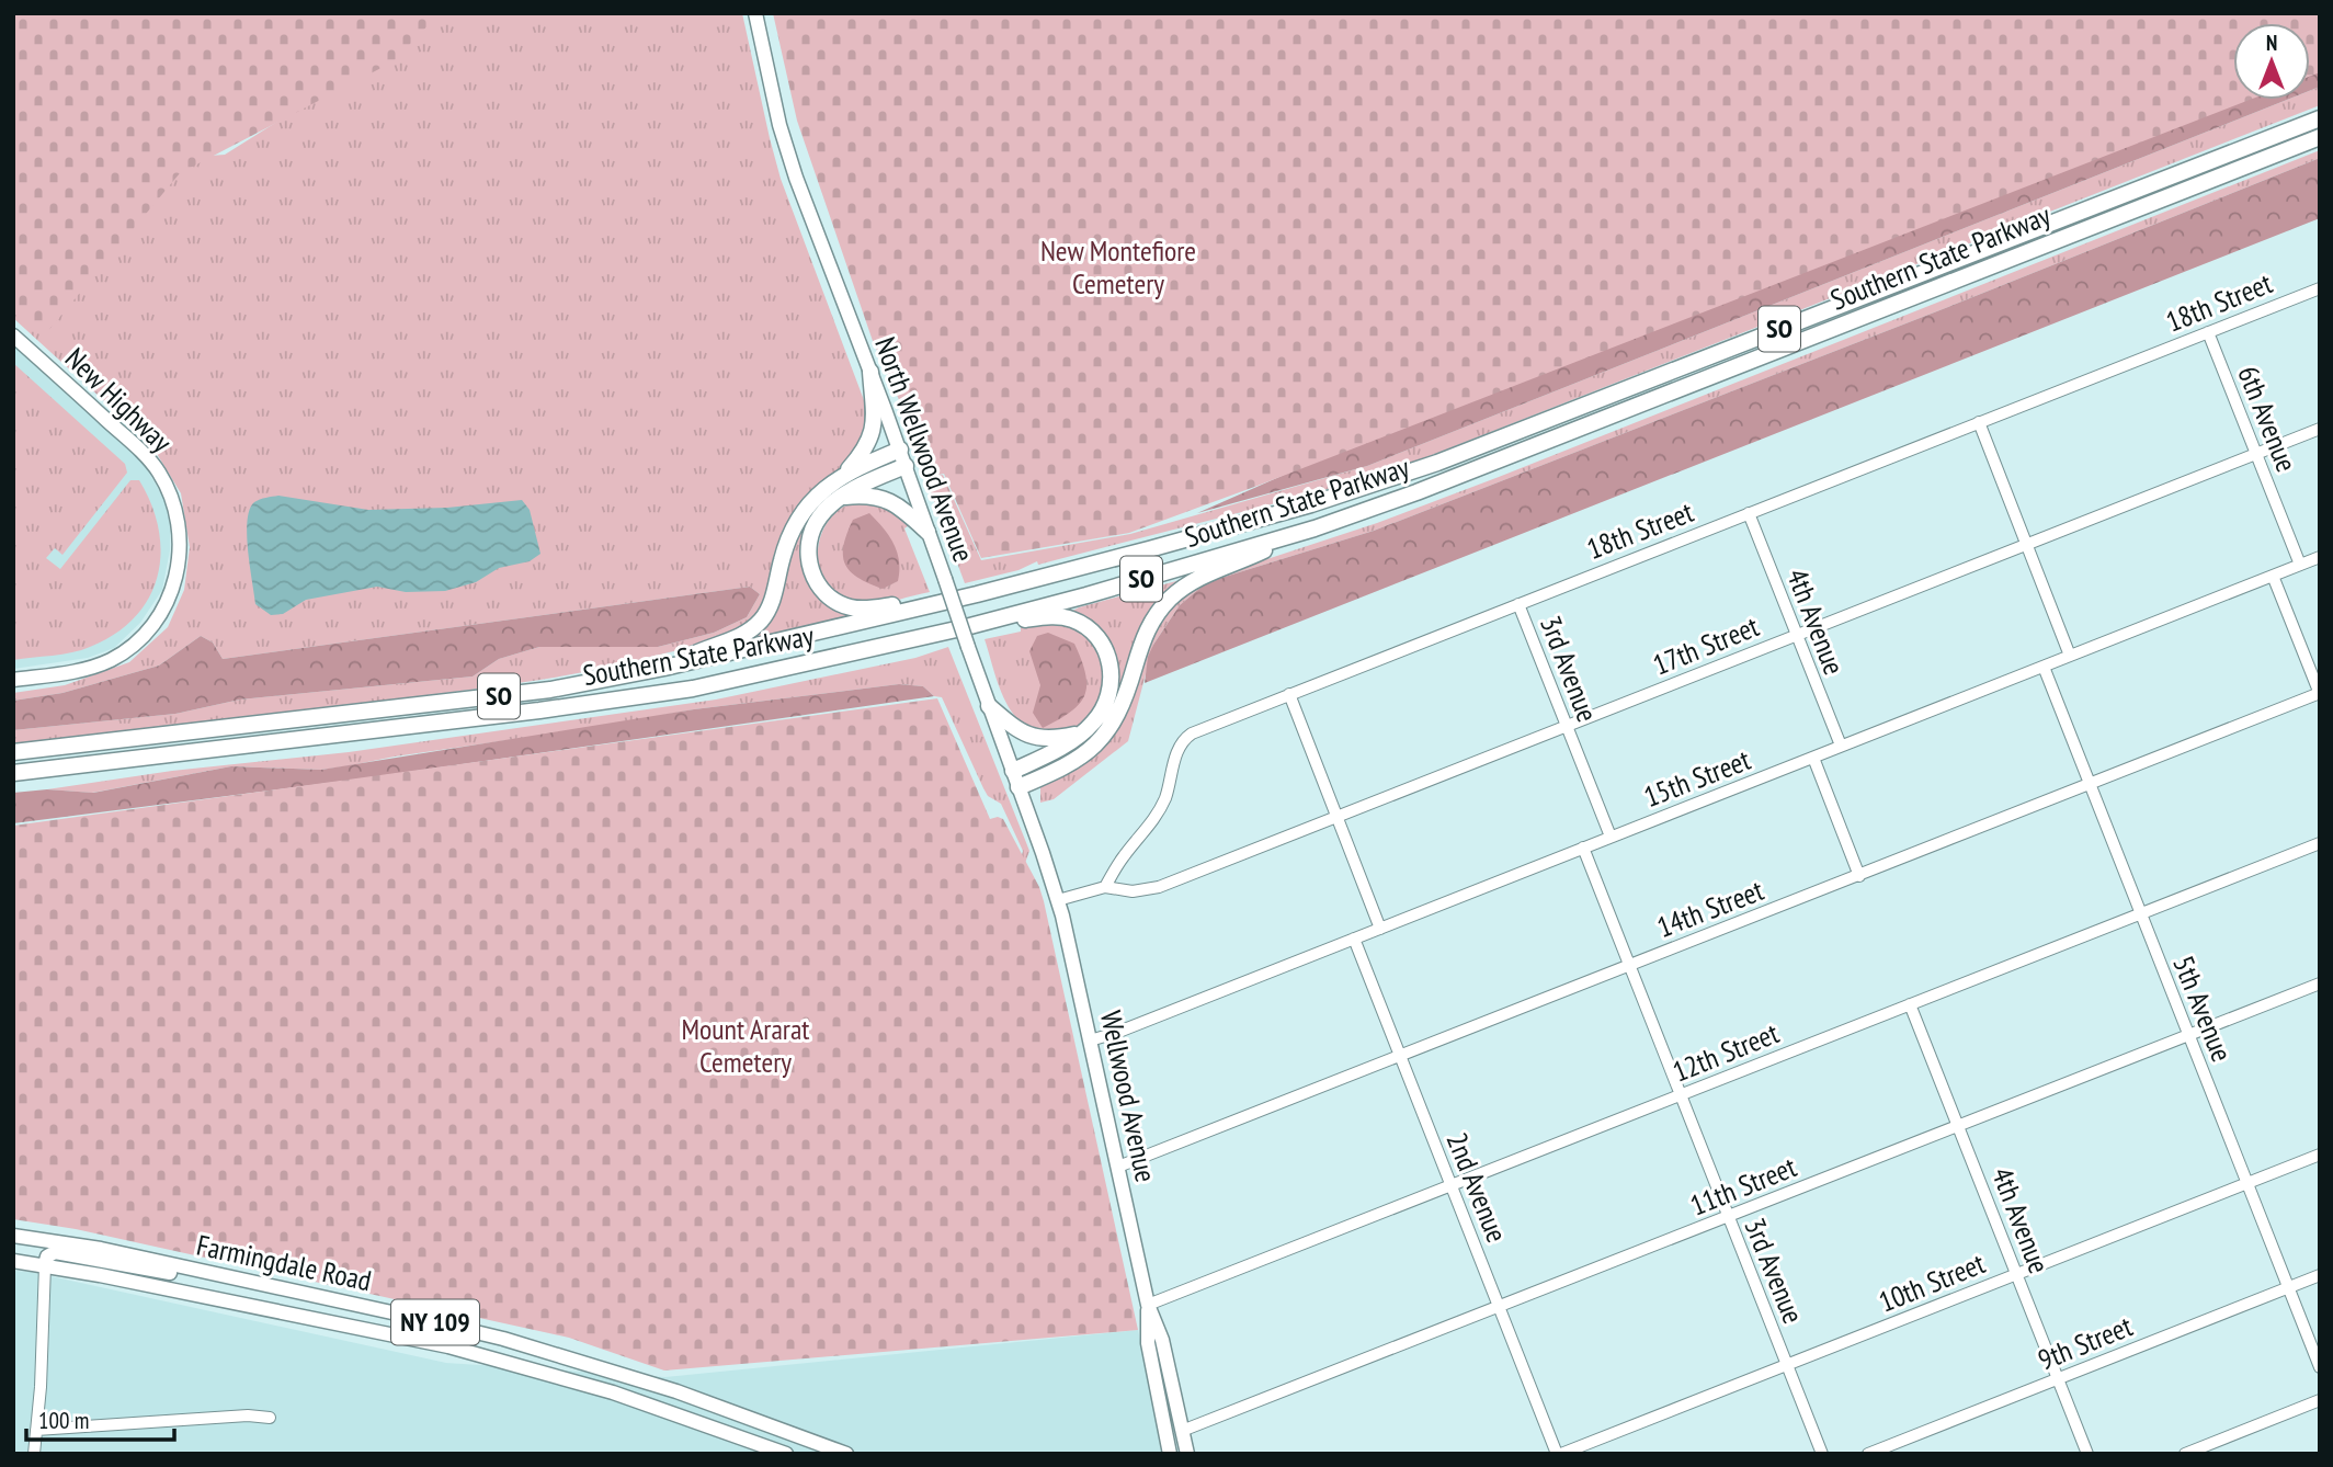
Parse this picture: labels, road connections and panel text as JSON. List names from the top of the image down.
{
  "streets": {
    "highway": ["Southern State Parkway", "SO"],
    "main road": [
      "New Highway",
      "North Wellwood Avenue",
      "Wellwood Avenue",
      "Farmingdale Road",
      "NY 109"
    ],
    "street": [
      "18th Street",
      "6th Avenue",
      "4th Avenue",
      "17th Street",
      "3rd Avenue",
      "15th Street",
      "14th Street",
      "5th Avenue",
      "12th Street",
      "11th Street",
      "2nd Avenue",
      "10th Street",
      "9th Street"
    ]
  },
  "crossings": [
    ["18th Street", "6th Avenue"],
    ["18th Street", "4th Avenue"],
    ["18th Street", "17th Street"],
    ["18th Street", "3rd Avenue"],
    ["6th Avenue", "17th Street"],
    ["6th Avenue", "15th Street"],
    ["North Wellwood Avenue", "Wellwood Avenue"],
    ["4th Avenue", "17th Street"],
    ["4th Avenue", "15th Street"],
    ["4th Avenue", "12th Street"],
    ["4th Avenue", "11th Street"],
    ["4th Avenue", "10th Street"],
    ["4th Avenue", "9th Street"],
    ["17th Street", "3rd Avenue"],
    ["3rd Avenue", "15th Street"],
    ["3rd Avenue", "14th Street"],
    ["3rd Avenue", "12th Street"],
    ["3rd Avenue", "11th Street"],
    ["3rd Avenue", "10th Street"],
    ["15th Street", "5th Avenue"],
    ["15th Street", "Wellwood Avenue"],
    ["15th Street", "2nd Avenue"],
    ["14th Street", "5th Avenue"],
    ["14th Street", "Wellwood Avenue"],
    ["14th Street", "2nd Avenue"],
    ["5th Avenue", "12th Street"],
    ["5th Avenue", "11th Street"],
    ["5th Avenue", "10th Street"],
    ["5th Avenue", "9th Street"],
    ["12th Street", "Wellwood Avenue"],
    ["12th Street", "2nd Avenue"],
    ["11th Street", "2nd Avenue"],
    ["2nd Avenue", "10th Street"]
  ],
  "parks": ["New Montefiore Cemetery", "Mount Ararat Cemetery"],
  "scale_bar": "100 m",
  "north": "top"
}
